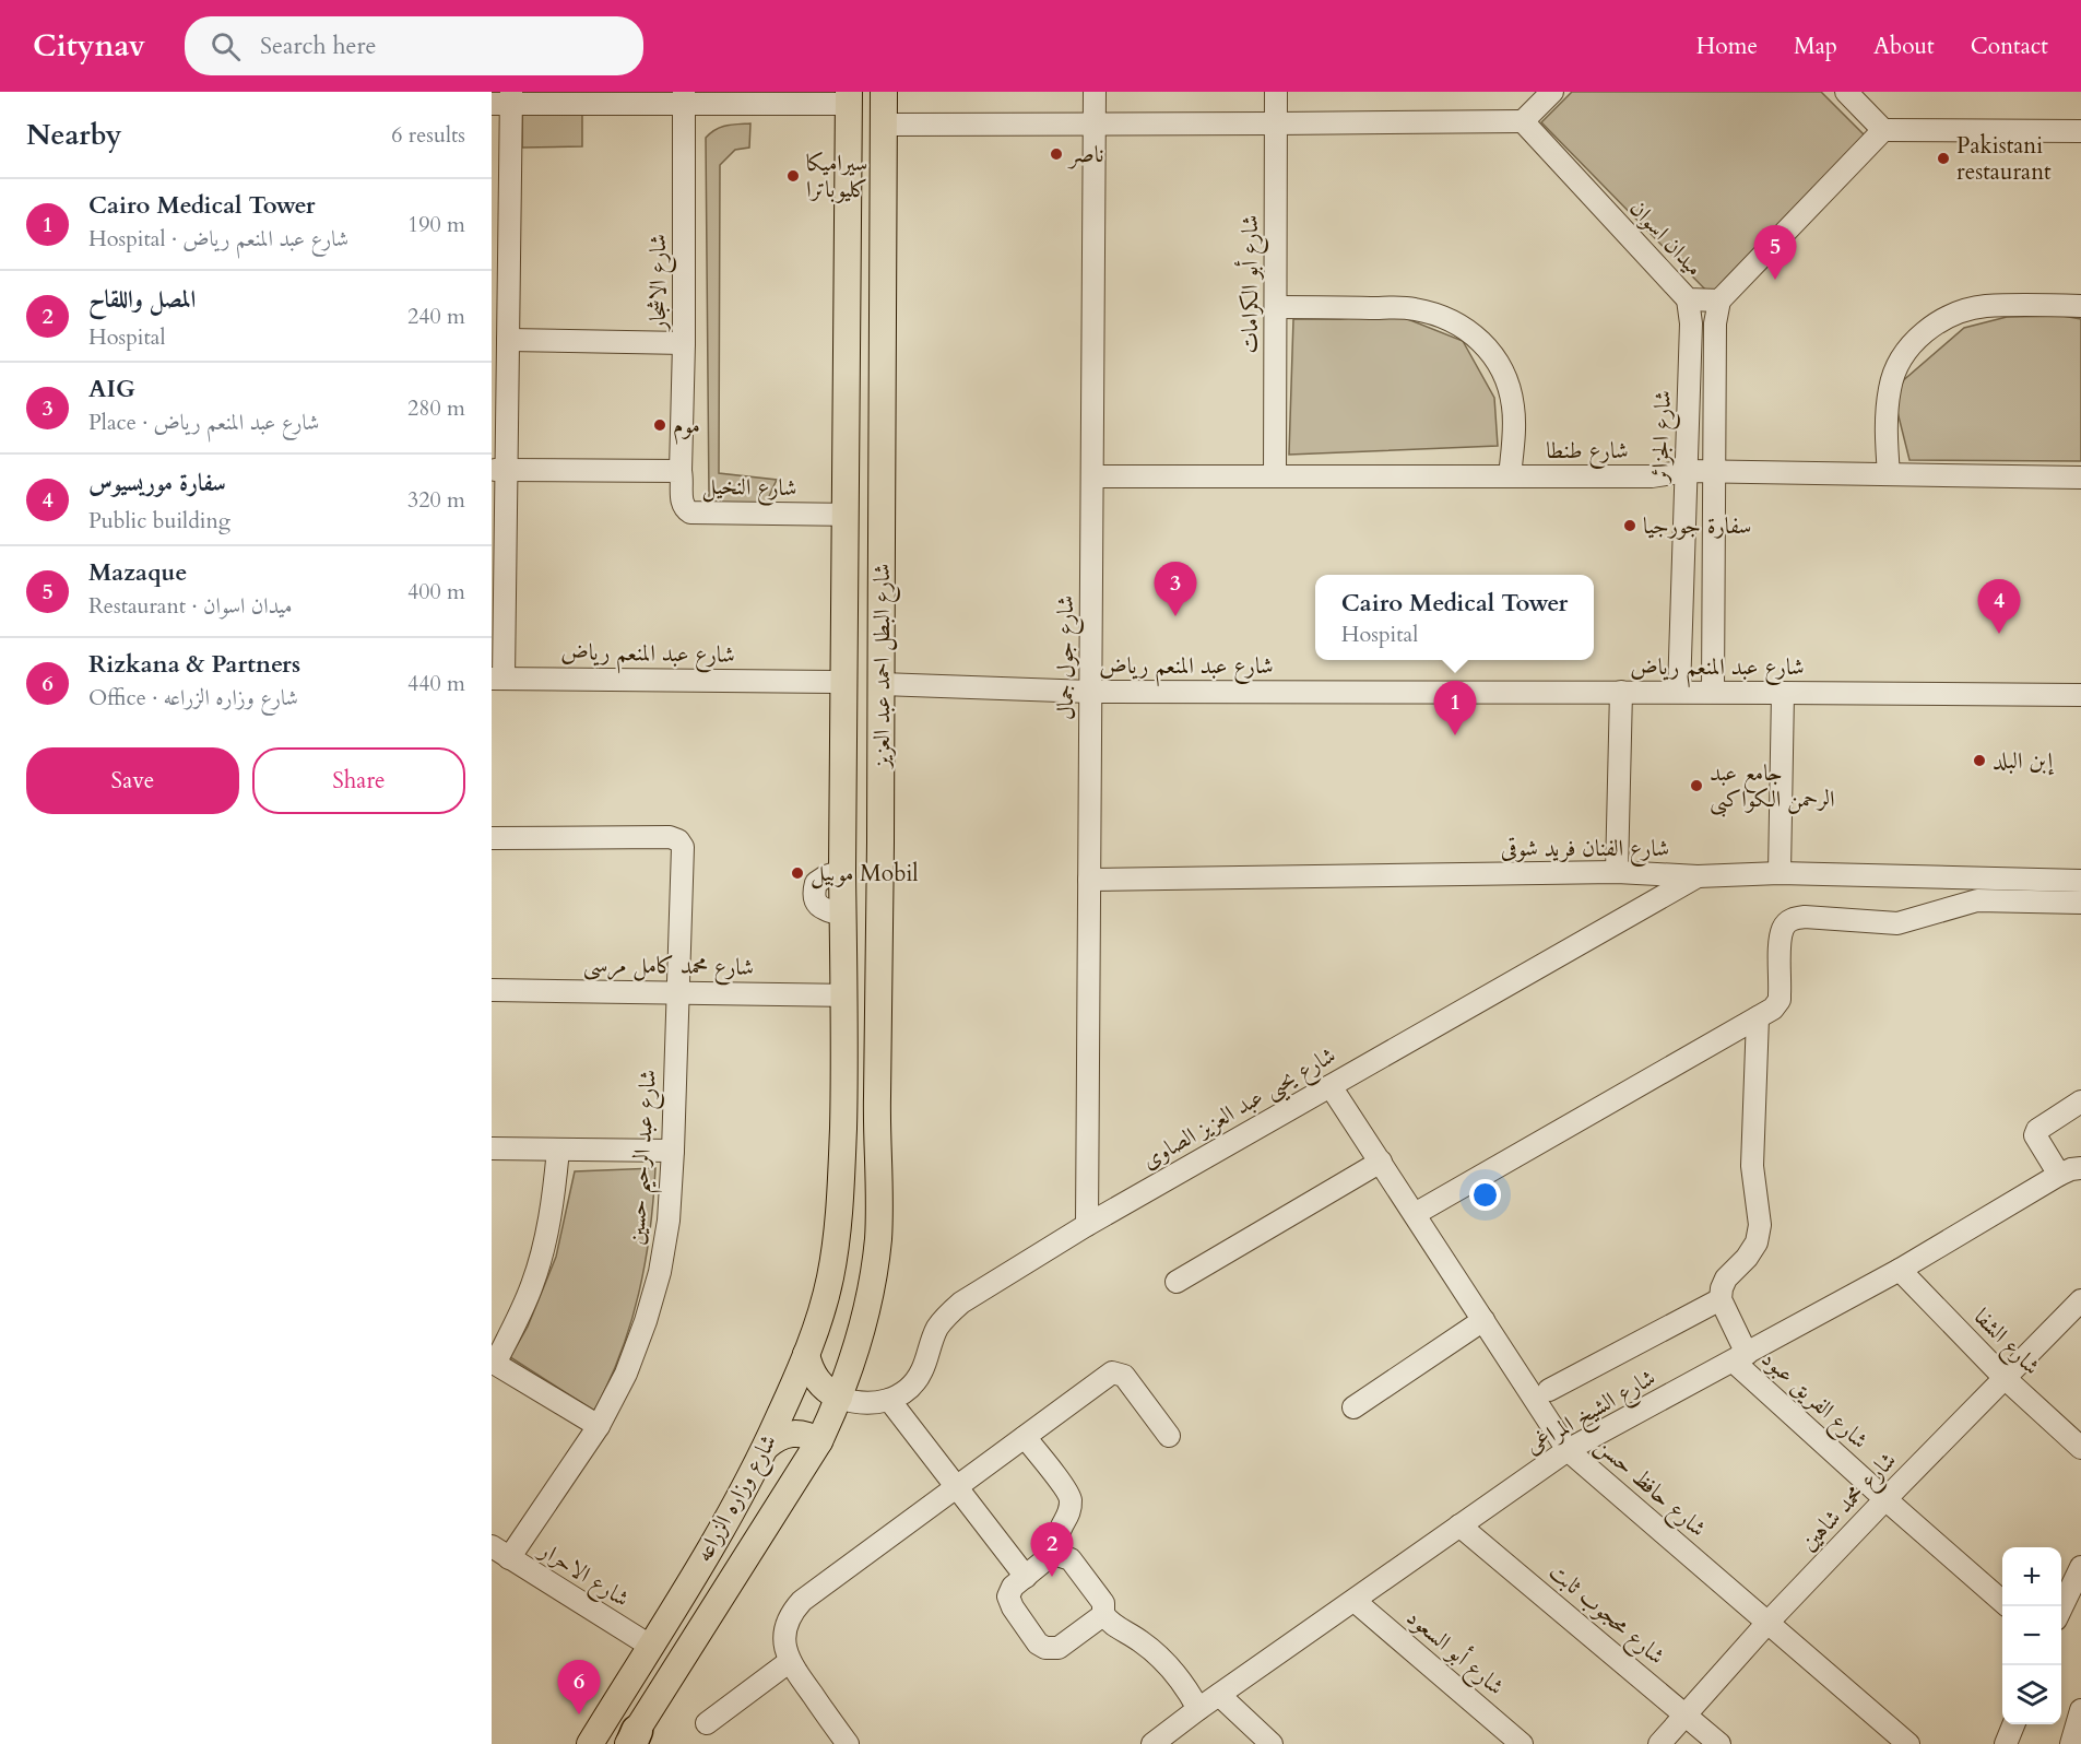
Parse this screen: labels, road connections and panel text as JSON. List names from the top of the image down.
{
  "streets": {
    "main road": ["شارع البطل احمد عبد العزيز", "شارع وزاره الزراعه"],
    "street": [
      "ميدان اسوان",
      "شارع الاشجار",
      "شارع أبو الكرامات",
      "شارع الجزائر",
      "شارع طنطا",
      "شارع النخيل",
      "شارع عبد المنعم رياض",
      "شارع جول جمال",
      "شارع الفنان فريد شوقى",
      "شارع محمد كامل مرسى",
      "شارع يحيى عبد العزيز الصاوى",
      "شارع عبد الرحيم حسين",
      "شارع الشفا",
      "شارع الفريق عبود",
      "شارع الشيخ المراغى",
      "شارع حافظ حسن",
      "شارع محمد شاهين",
      "شارع الاحرار",
      "شارع محجوب ثابت",
      "شارع أبو السعود"
    ]
  },
  "crossings": [
    ["ميدان اسوان", "شارع الجزائر"],
    ["شارع الاشجار", "شارع النخيل"],
    ["شارع أبو الكرامات", "شارع طنطا"],
    ["شارع الجزائر", "شارع طنطا"],
    ["شارع الجزائر", "شارع عبد المنعم رياض"],
    ["شارع طنطا", "شارع جول جمال"],
    ["شارع النخيل", "شارع البطل احمد عبد العزيز"],
    ["شارع عبد المنعم رياض", "شارع جول جمال"],
    ["شارع عبد المنعم رياض", "شارع البطل احمد عبد العزيز"],
    ["شارع جول جمال", "شارع الفنان فريد شوقى"],
    ["شارع جول جمال", "شارع يحيى عبد العزيز الصاوى"],
    ["شارع البطل احمد عبد العزيز", "شارع محمد كامل مرسى"],
    ["شارع البطل احمد عبد العزيز", "شارع وزاره الزراعه"],
    ["شارع الفنان فريد شوقى", "شارع يحيى عبد العزيز الصاوى"],
    ["شارع محمد كامل مرسى", "شارع عبد الرحيم حسين"],
    ["شارع يحيى عبد العزيز الصاوى", "شارع حافظ حسن"],
    ["شارع عبد الرحيم حسين", "شارع الاحرار"],
    ["شارع الشفا", "شارع الشيخ المراغى"],
    ["شارع الشفا", "شارع محمد شاهين"],
    ["شارع الفريق عبود", "شارع الشيخ المراغى"],
    ["شارع الفريق عبود", "شارع محمد شاهين"],
    ["شارع الشيخ المراغى", "شارع حافظ حسن"],
    ["شارع الشيخ المراغى", "شارع محجوب ثابت"],
    ["شارع الشيخ المراغى", "شارع أبو السعود"],
    ["شارع حافظ حسن", "شارع محمد شاهين"],
    ["شارع وزاره الزراعه", "شارع الاحرار"],
    ["شارع محمد شاهين", "شارع محجوب ثابت"]
  ],
  "places": [
    "ناصر",
    "Pakistani restaurant",
    "سيراميكا كليوباترا",
    "موم",
    "سفارة جورجيا",
    "إبن البلد",
    "جامع عبد الرحمن الكواكبى",
    "موبيل Mobil"
  ],
  "page": {
    "header": "Citynav",
    "search": "Search here",
    "nav": [
      "Home",
      "Map",
      "About",
      "Contact"
    ],
    "heading": ["Nearby", "6 results"],
    "list": [
      {
        "mark": "1",
        "name": "Cairo Medical Tower",
        "note": "Hospital · شارع عبد المنعم رياض",
        "value": "190 m"
      },
      {
        "mark": "2",
        "name": "المصل واللقاح",
        "note": "Hospital",
        "value": "240 m"
      },
      {
        "mark": "3",
        "name": "AIG",
        "note": "Place · شارع عبد المنعم رياض",
        "value": "280 m"
      },
      {
        "mark": "4",
        "name": "سفارة موريسيوس",
        "note": "Public building",
        "value": "320 m"
      },
      {
        "mark": "5",
        "name": "Mazaque",
        "note": "Restaurant · ميدان اسوان",
        "value": "400 m"
      },
      {
        "mark": "6",
        "name": "Rizkana & Partners",
        "note": "Office · شارع وزاره الزراعه",
        "value": "440 m"
      }
    ],
    "pins": [
      "5",
      "3",
      "4",
      "1",
      "2",
      "6"
    ],
    "popup": ["Cairo Medical Tower", "Hospital"],
    "buttons": ["Save", "Share"],
    "map_buttons": ["+", "−"]
  }
}
